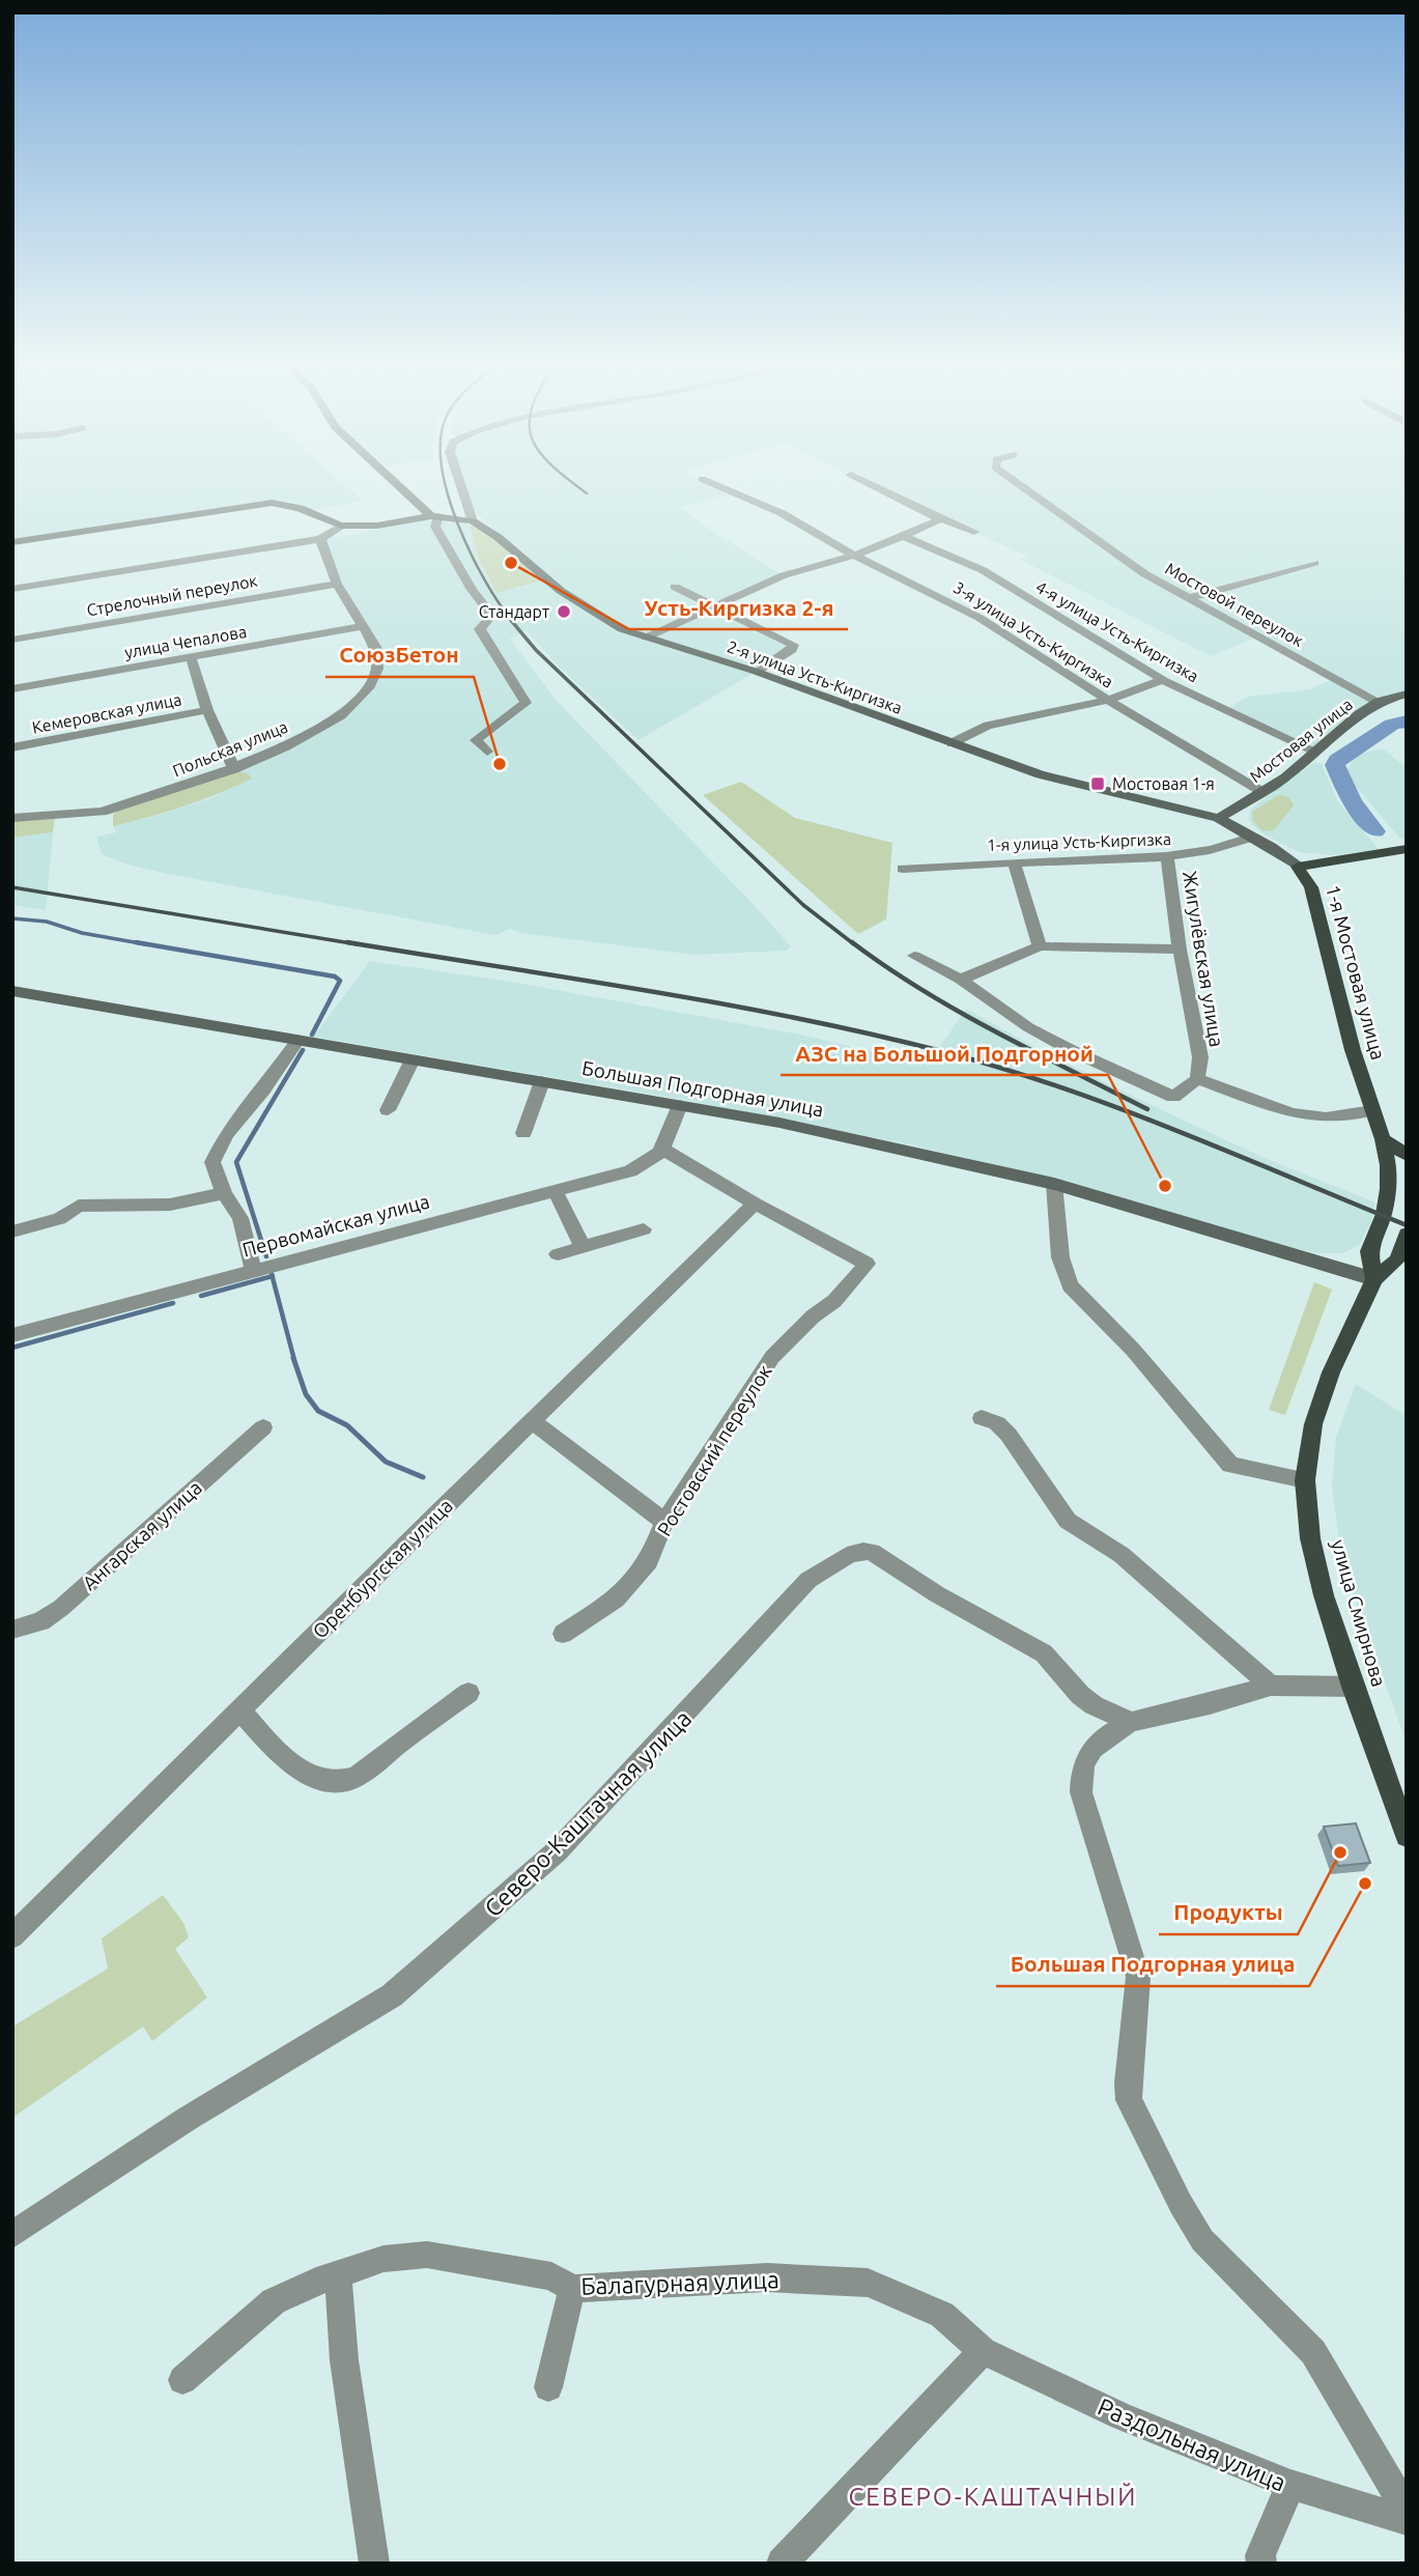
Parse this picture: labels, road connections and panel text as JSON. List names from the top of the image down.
{
  "streets": {
    "main road": [
      "2-я улица Усть-Киргизка",
      "Мостовая улица",
      "1-я Мостовая улица",
      "Большая Подгорная улица",
      "улица Смирнова"
    ],
    "street": [
      "Стрелочный переулок",
      "Мостовой переулок",
      "4-я улица Усть-Киргизка",
      "3-я улица Усть-Киргизка",
      "улица Чепалова",
      "Кемеровская улица",
      "Польская улица",
      "1-я улица Усть-Киргизка",
      "Жигулёвская улица",
      "Первомайская улица",
      "Ростовский переулок",
      "Ангарская улица",
      "Оренбургская улица",
      "Северо-Каштачная улица",
      "Балагурная улица",
      "Раздольная улица"
    ]
  },
  "crossings": [
    ["Стрелочный переулок", "Польская улица"],
    ["Мостовой переулок", "Мостовая улица"],
    ["4-я улица Усть-Киргизка", "Мостовая улица"],
    ["3-я улица Усть-Киргизка", "Мостовая улица"],
    ["улица Чепалова", "Польская улица"],
    ["2-я улица Усть-Киргизка", "Мостовая улица"],
    ["2-я улица Усть-Киргизка", "1-я Мостовая улица"],
    ["Мостовая улица", "1-я Мостовая улица"],
    ["1-я улица Усть-Киргизка", "Жигулёвская улица"],
    ["1-я улица Усть-Киргизка", "1-я Мостовая улица"],
    ["1-я Мостовая улица", "Большая Подгорная улица"],
    ["1-я Мостовая улица", "улица Смирнова"],
    ["Большая Подгорная улица", "улица Смирнова"],
    ["Ростовский переулок", "Оренбургская улица"],
    ["Балагурная улица", "Раздольная улица"]
  ],
  "districts": ["СЕВЕРО-КАШТАЧНЫЙ"],
  "places": {
    "other": [
      "Усть-Киргизка 2-я",
      "Стандарт",
      "СоюзБетон",
      "АЗС на Большой Подгорной",
      "Продукты",
      "Большая Подгорная улица"
    ],
    "transit": ["Мостовая 1-я"]
  }
}
